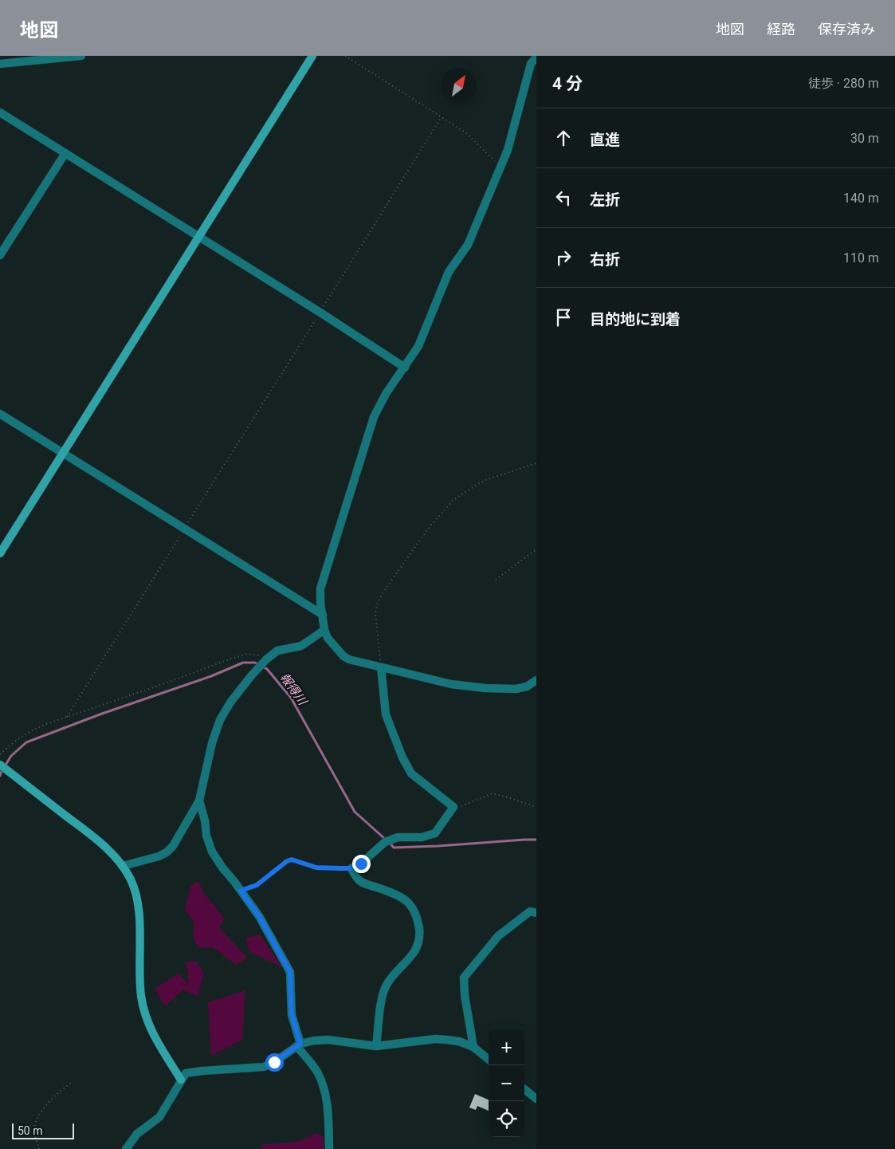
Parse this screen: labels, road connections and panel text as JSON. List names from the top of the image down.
{
  "water": ["報得川"],
  "scale_bar": "50 m",
  "north": "top right",
  "page": {
    "header": "地図",
    "nav": ["地図", "経路", "保存済み"],
    "heading": ["4 分", "徒歩 · 280 m"],
    "list": [
      ["直進", "30 m"],
      ["左折", "140 m"],
      ["右折", "110 m"],
      "目的地に到着"
    ],
    "map_buttons": ["+", "−"],
    "scale": "50 m"
  }
}
